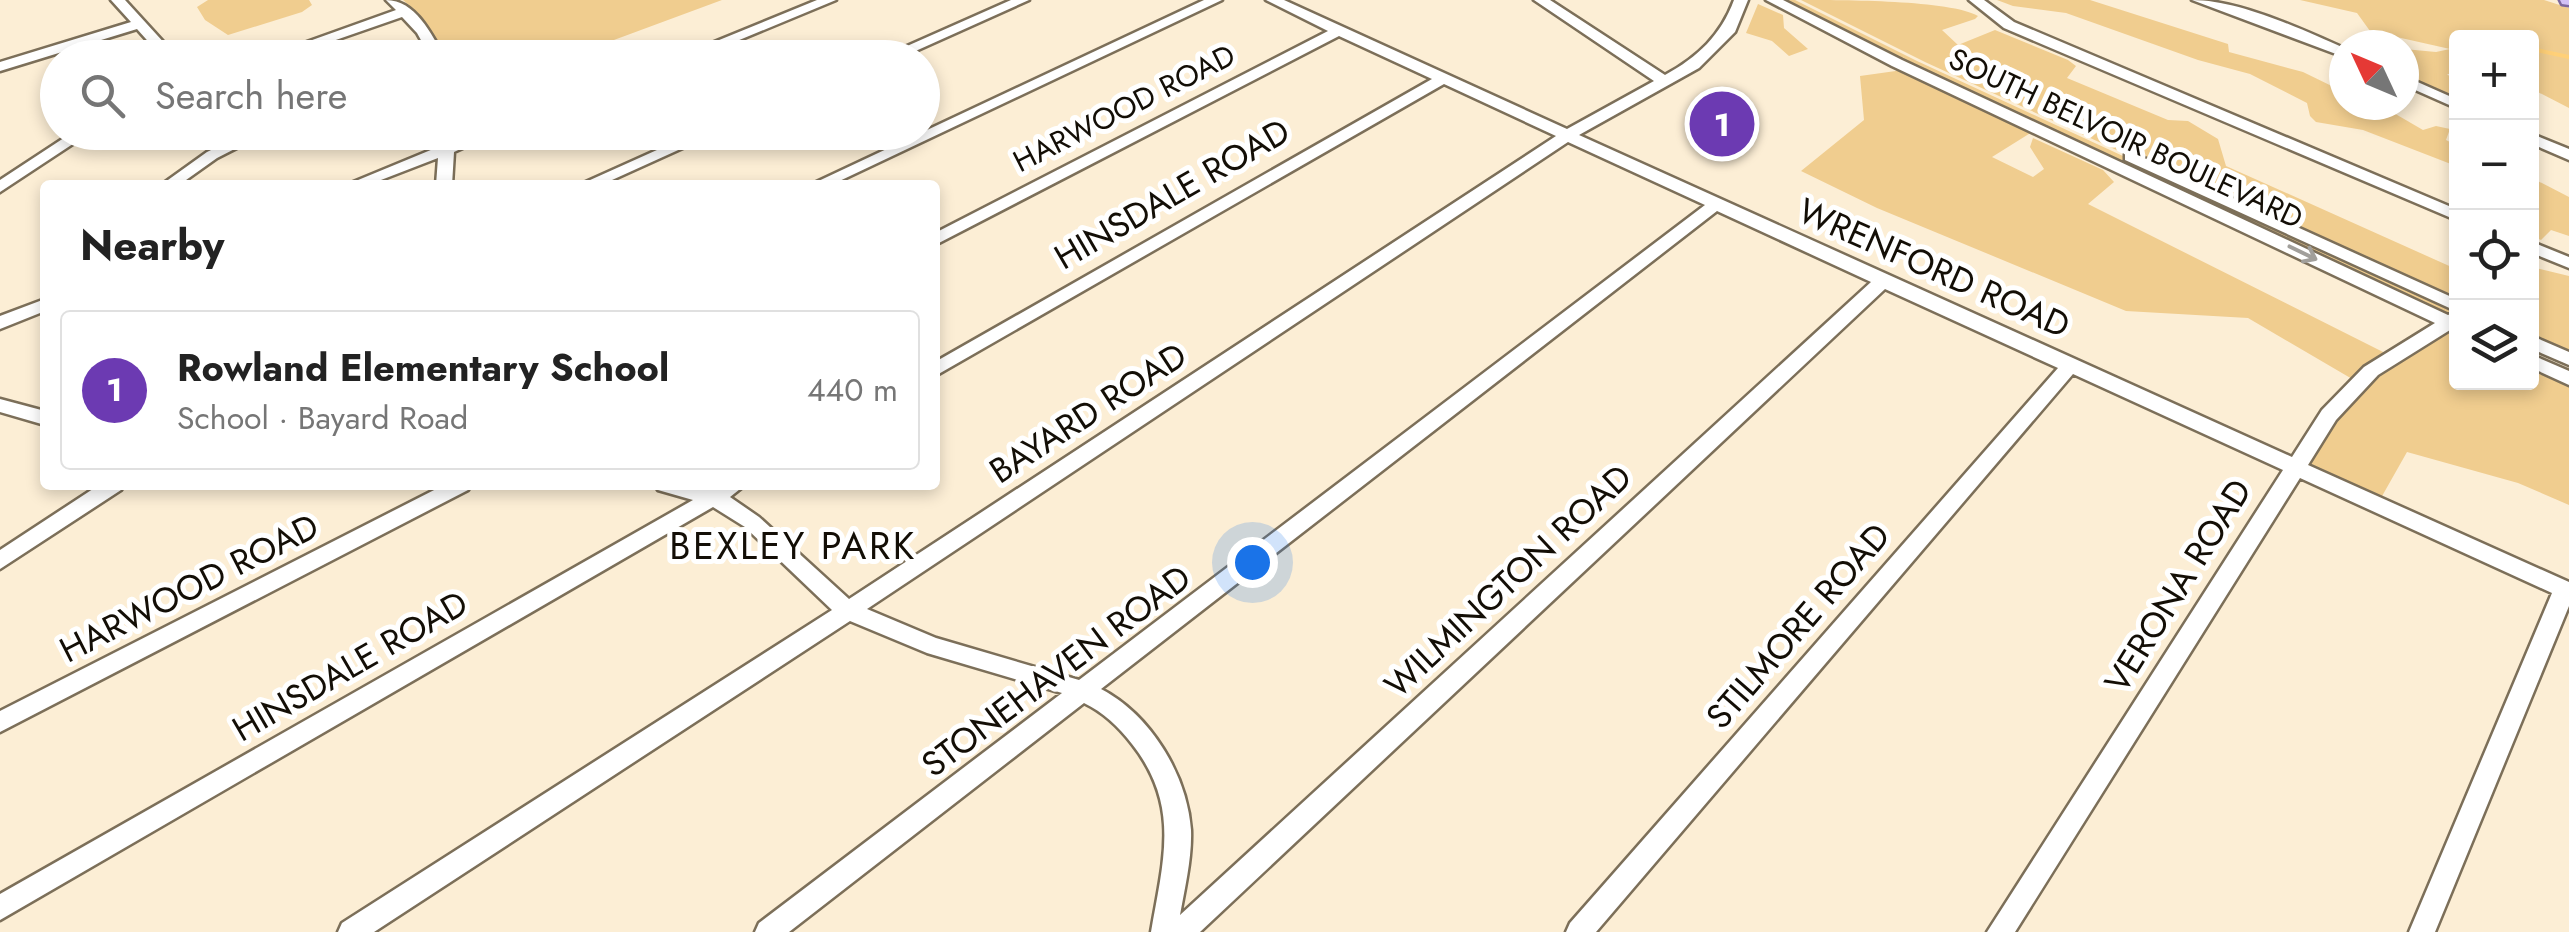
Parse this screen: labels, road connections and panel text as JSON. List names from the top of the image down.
{
  "streets": {
    "street": [
      "HARWOOD ROAD",
      "SOUTH BELVOIR BOULEVARD",
      "HINSDALE ROAD",
      "WRENFORD ROAD",
      "BAYARD ROAD",
      "WILMINGTON ROAD",
      "VERONA ROAD",
      "STILMORE ROAD",
      "STONEHAVEN ROAD"
    ]
  },
  "crossings": [
    ["HARWOOD ROAD", "WRENFORD ROAD"],
    ["HINSDALE ROAD", "WRENFORD ROAD"],
    ["WRENFORD ROAD", "BAYARD ROAD"],
    ["WRENFORD ROAD", "WILMINGTON ROAD"],
    ["WRENFORD ROAD", "VERONA ROAD"],
    ["WRENFORD ROAD", "STILMORE ROAD"],
    ["WRENFORD ROAD", "STONEHAVEN ROAD"]
  ],
  "districts": ["BEXLEY PARK"],
  "north": "top left",
  "page": {
    "map_buttons": ["+", "−"],
    "search": "Search here",
    "pins": "1",
    "heading": "Nearby",
    "list": [
      {
        "mark": "1",
        "name": "Rowland Elementary School",
        "note": "School · Bayard Road",
        "value": "440 m"
      }
    ]
  }
}
